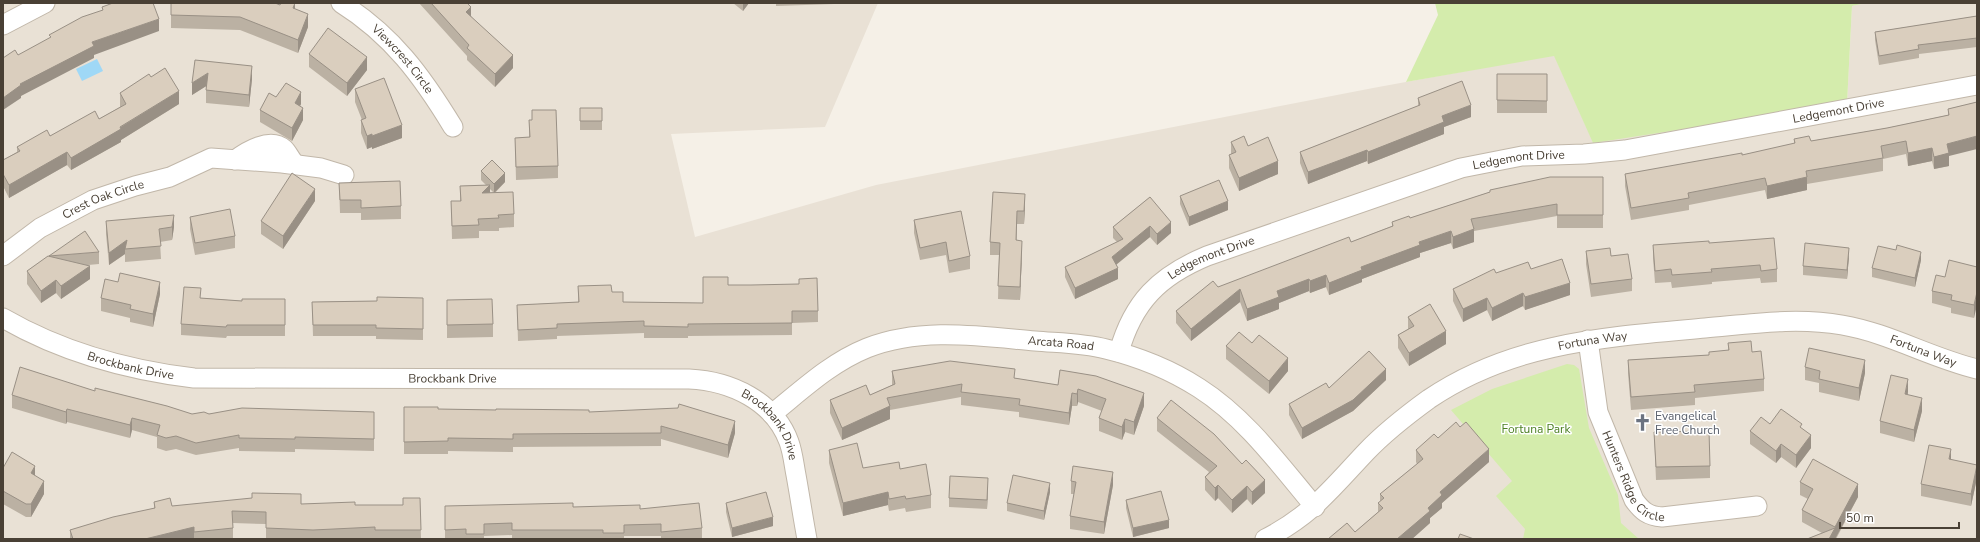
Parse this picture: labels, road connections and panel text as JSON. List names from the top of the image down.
{
  "streets": {
    "street": [
      "Viewcrest Circle",
      "Ledgemont Drive",
      "Crest Oak Circle",
      "Fortuna Way",
      "Arcata Road",
      "Brockbank Drive",
      "Hunters Ridge Circle"
    ]
  },
  "crossings": [
    ["Ledgemont Drive", "Arcata Road"],
    ["Fortuna Way", "Arcata Road"],
    ["Fortuna Way", "Hunters Ridge Circle"],
    ["Arcata Road", "Brockbank Drive"]
  ],
  "parks": ["Fortuna Park"],
  "places": {
    "church": ["Evangelical Free Church"]
  },
  "scale_bar": "50 m"
}
